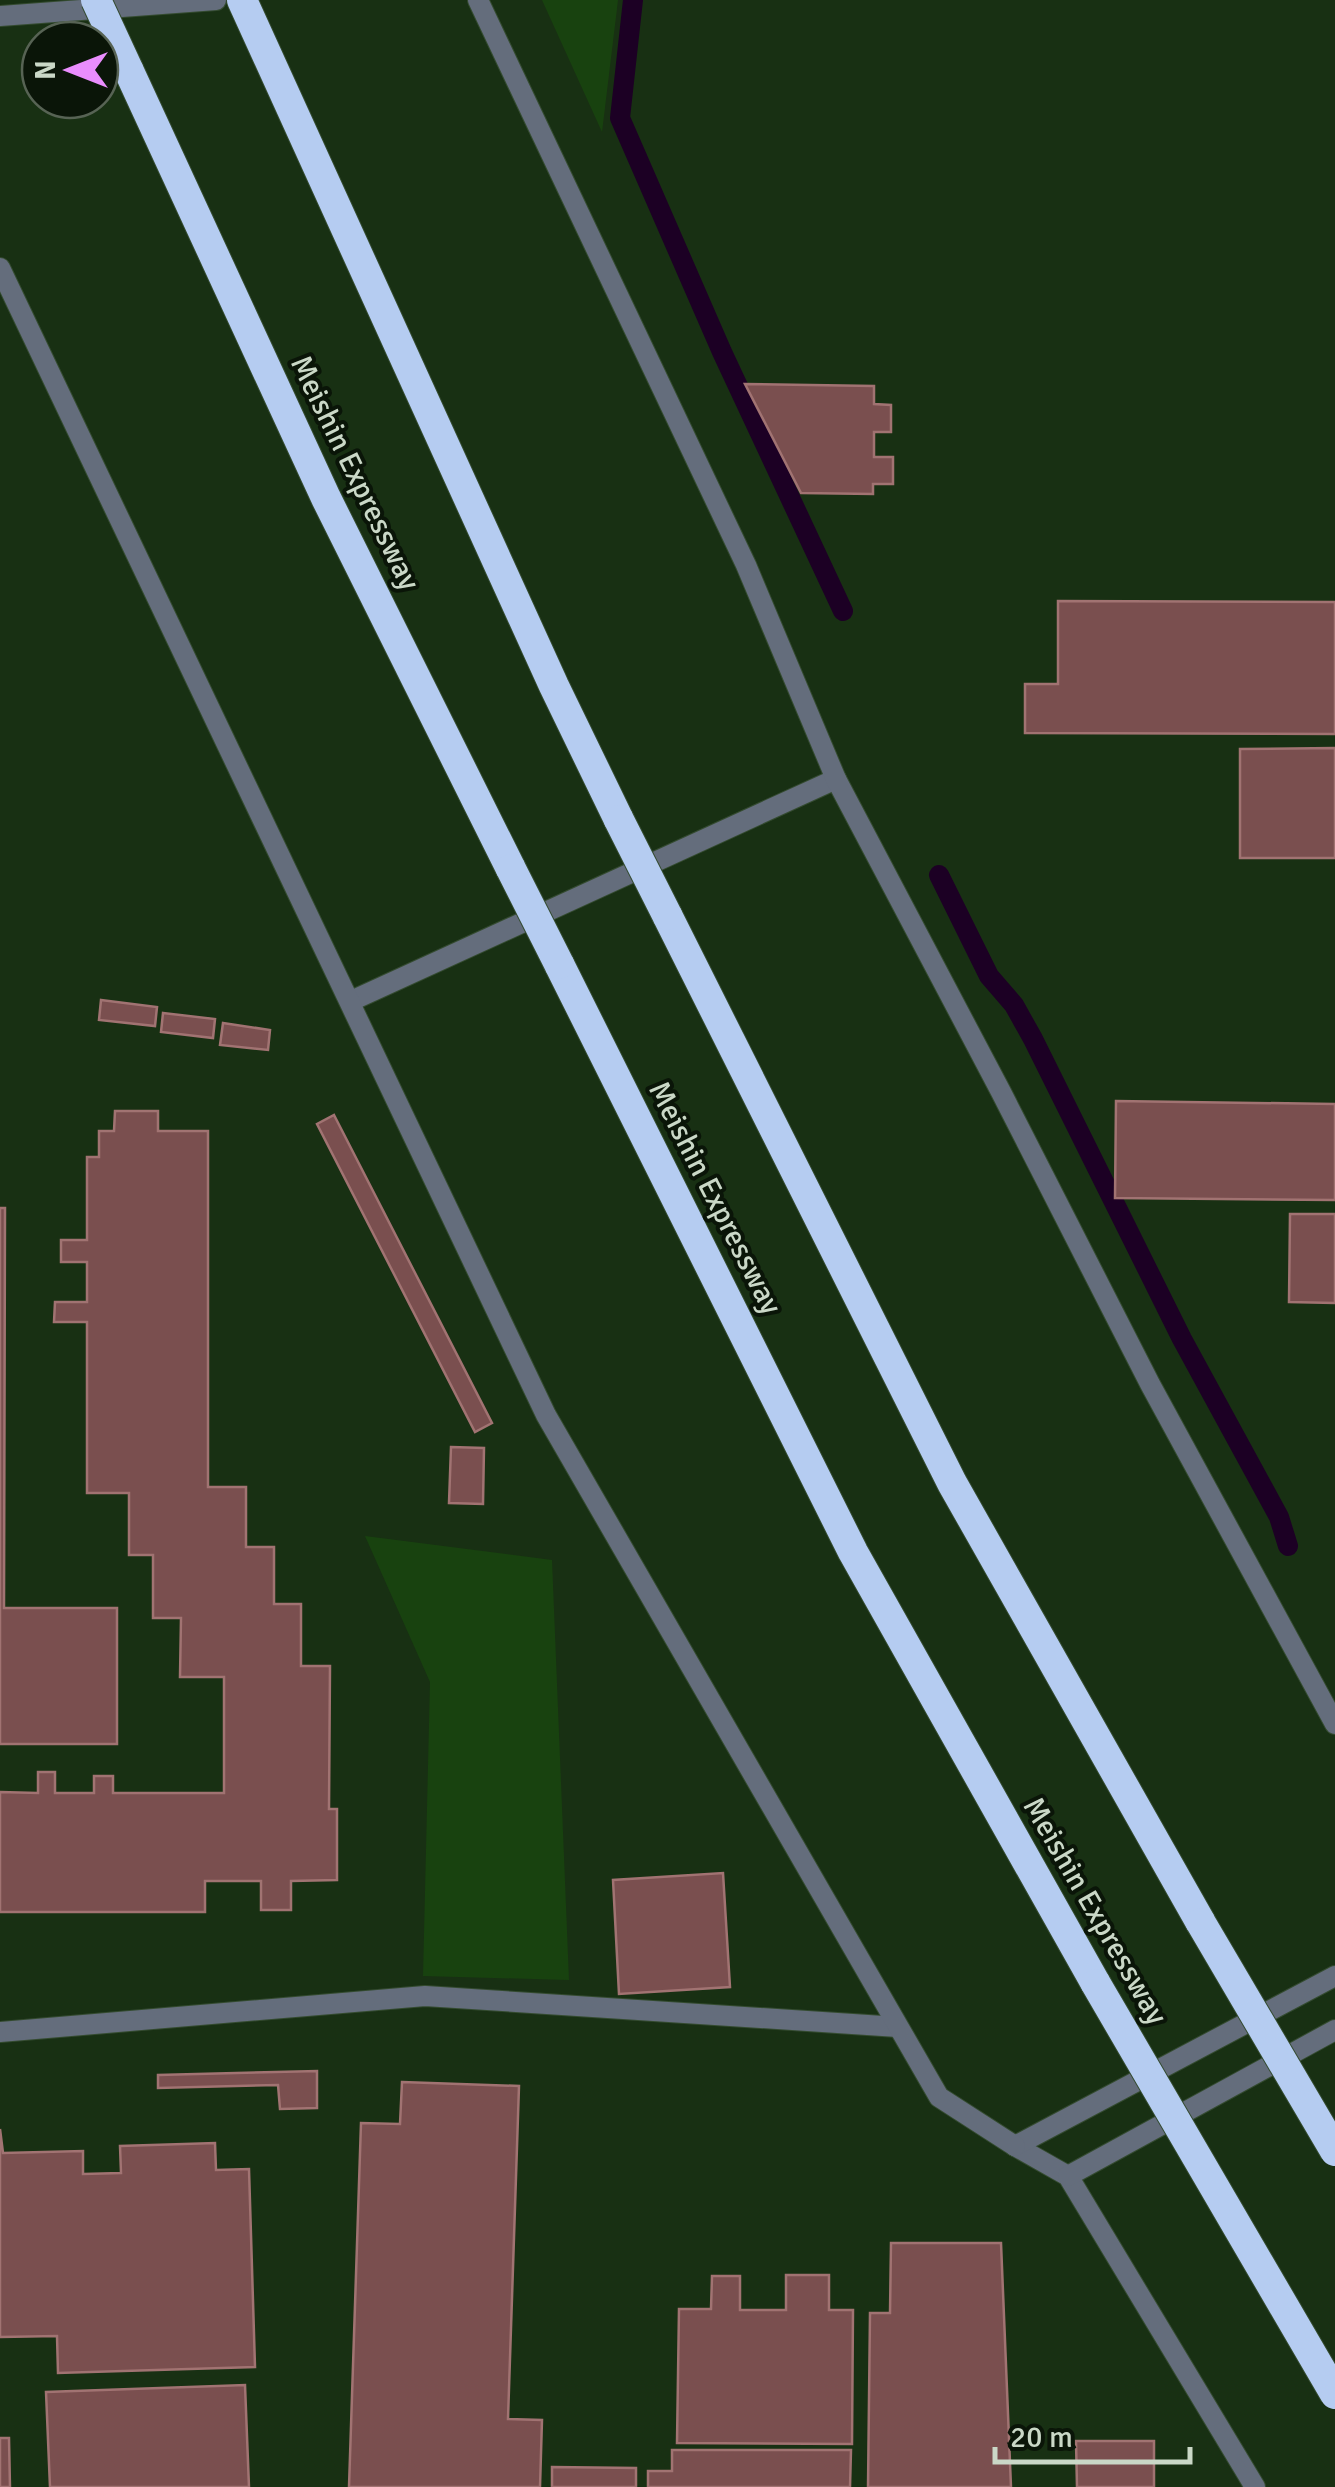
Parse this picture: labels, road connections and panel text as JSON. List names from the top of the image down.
{
  "streets": {
    "highway": ["Meishin Expressway"]
  },
  "scale_bar": "20 m",
  "north": "left"
}
